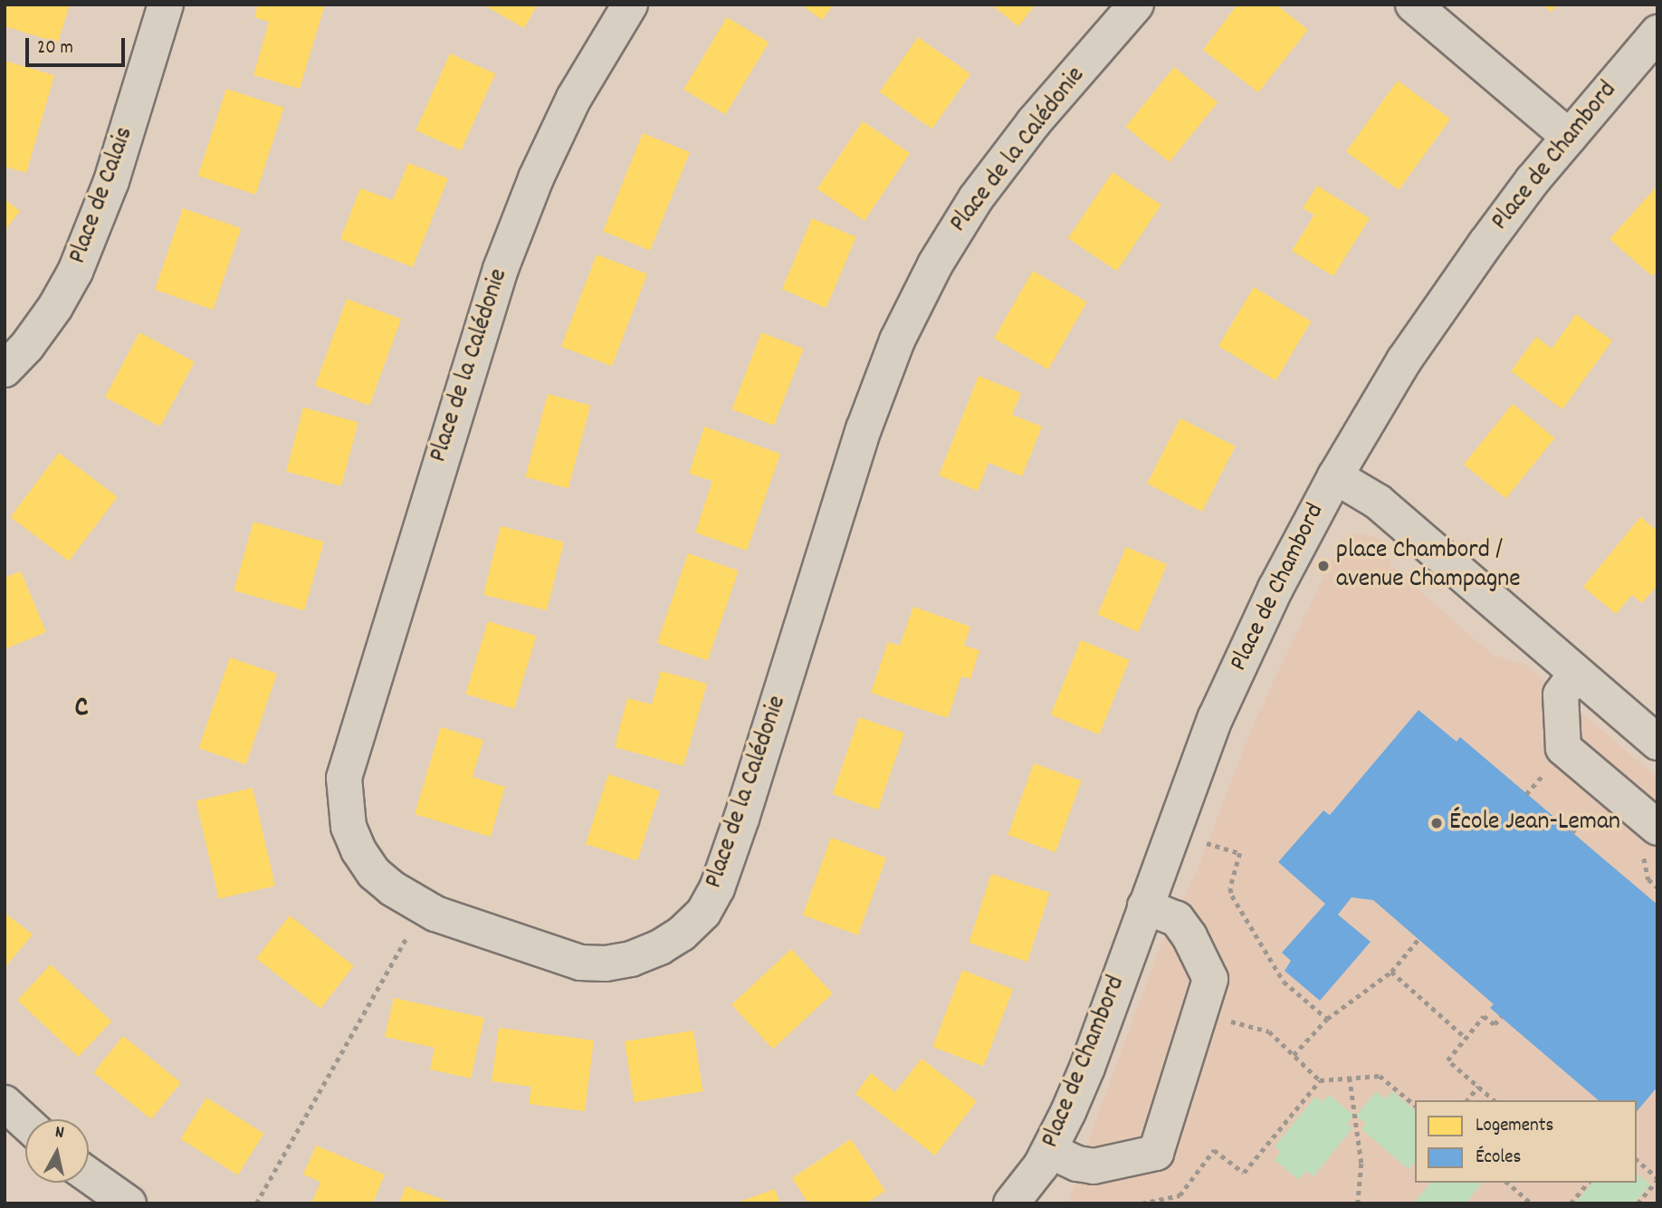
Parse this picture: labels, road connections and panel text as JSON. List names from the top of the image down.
{
  "streets": {
    "street": ["Place de la Calédonie", "Place de Chambord", "Place de Calais"]
  },
  "districts": ["C"],
  "places": ["place Chambord / avenue Champagne", "École Jean-Leman"],
  "legend": ["Logements", "Écoles"],
  "scale_bar": "20 m",
  "north": "top"
}
